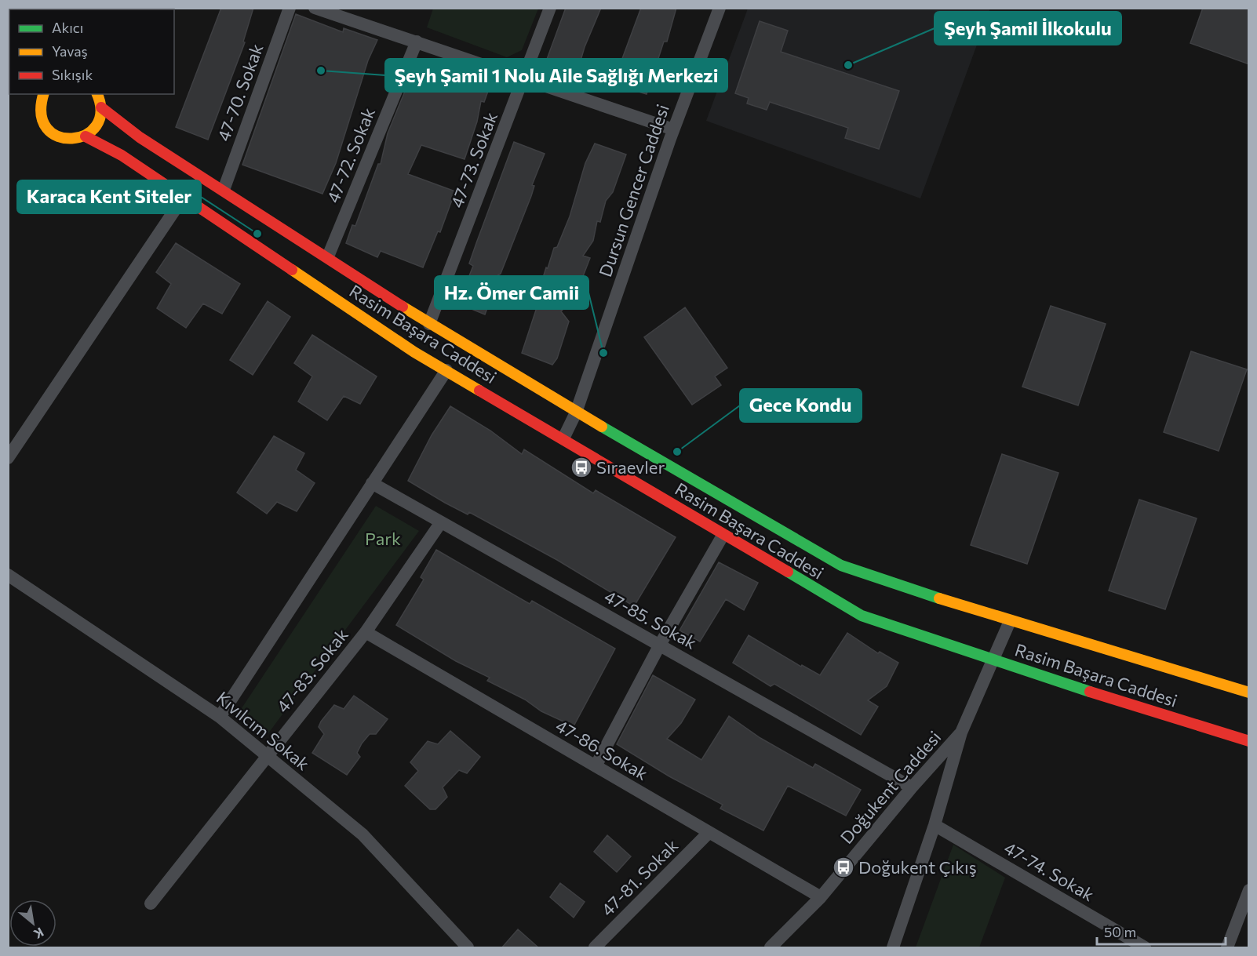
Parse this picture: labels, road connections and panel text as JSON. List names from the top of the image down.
{
  "streets": {
    "street": [
      "47-70. Sokak",
      "47-72. Sokak",
      "47-73. Sokak",
      "Dursun Gencer Caddesi",
      "Rasim Başara Caddesi",
      "47-85. Sokak",
      "47-83. Sokak",
      "Kıvılcım Sokak",
      "47-86. Sokak",
      "Doğukent Caddesi",
      "47-74. Sokak",
      "47-81. Sokak"
    ]
  },
  "crossings": [
    ["47-70. Sokak", "Rasim Başara Caddesi"],
    ["47-72. Sokak", "Rasim Başara Caddesi"],
    ["47-73. Sokak", "Rasim Başara Caddesi"],
    ["Dursun Gencer Caddesi", "Rasim Başara Caddesi"],
    ["47-85. Sokak", "47-83. Sokak"],
    ["47-85. Sokak", "Doğukent Caddesi"],
    ["47-83. Sokak", "Kıvılcım Sokak"],
    ["47-83. Sokak", "47-86. Sokak"],
    ["47-86. Sokak", "Doğukent Caddesi"],
    ["47-86. Sokak", "47-81. Sokak"]
  ],
  "parks": ["Park"],
  "places": {
    "other": [
      "Şeyh Şamil İlkokulu",
      "Şeyh Şamil 1 Nolu Aile Sağlığı Merkezi",
      "Karaca Kent Siteler",
      "Hz. Ömer Camii",
      "Gece Kondu"
    ],
    "bus stop": ["Sıraevler", "Doğukent Çıkış"]
  },
  "legend": ["Akıcı", "Yavaş", "Sıkışık"],
  "scale_bar": "50 m",
  "north": "bottom right"
}
